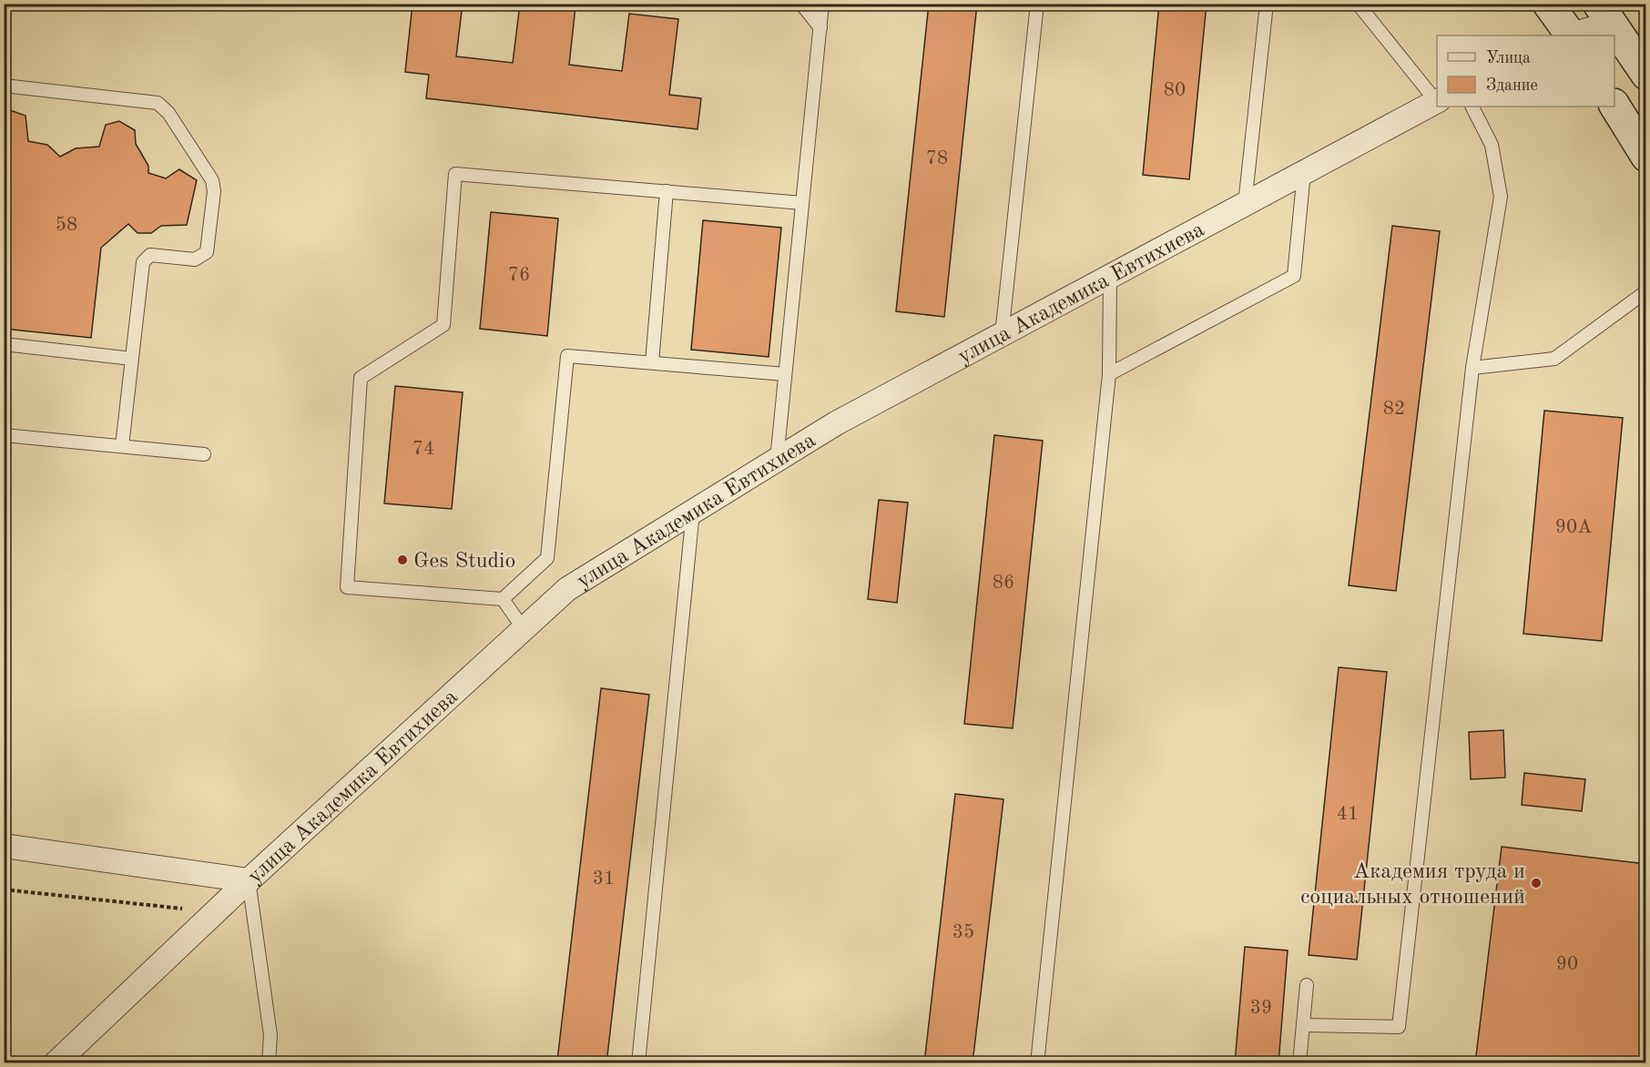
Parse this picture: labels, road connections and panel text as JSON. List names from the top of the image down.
{
  "streets": {
    "street": ["улица Академика Евтихиева"]
  },
  "places": ["Ges Studio", "Академия труда и социальных отношений"],
  "house_numbers": [
    "80",
    "78",
    "58",
    "76",
    "82",
    "74",
    "90А",
    "86",
    "41",
    "31",
    "35",
    "90",
    "39"
  ],
  "legend": ["Улица", "Здание"]
}
